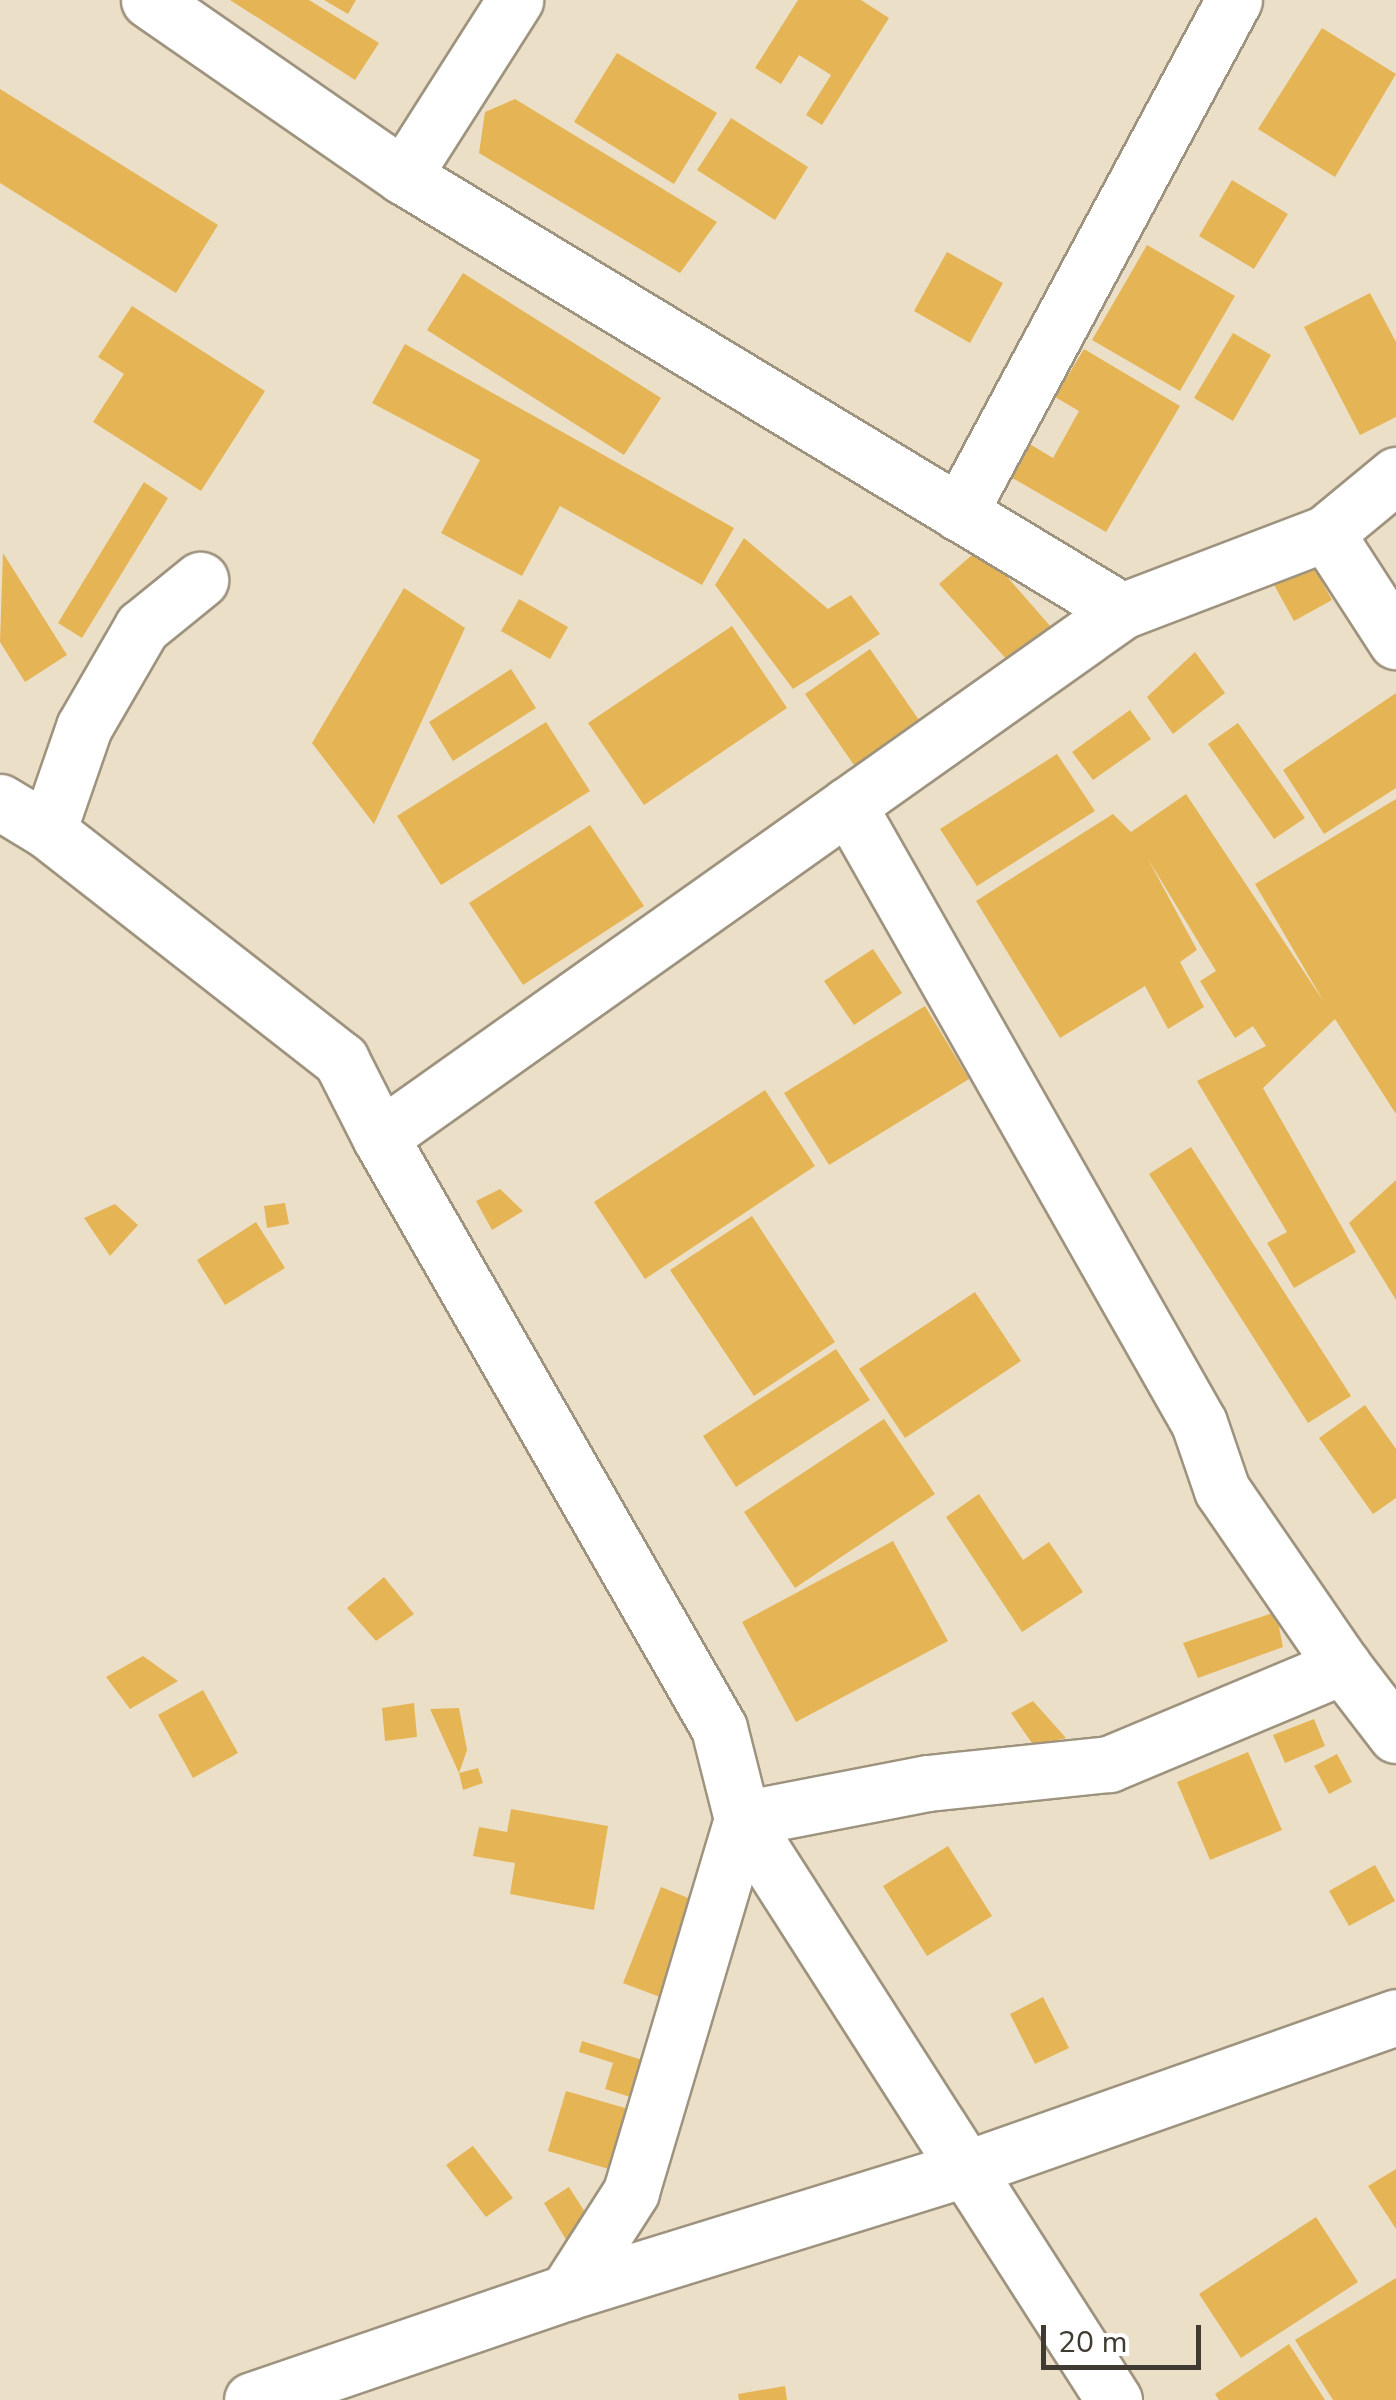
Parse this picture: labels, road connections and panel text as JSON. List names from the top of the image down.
{
  "scale_bar": "20 m"
}
